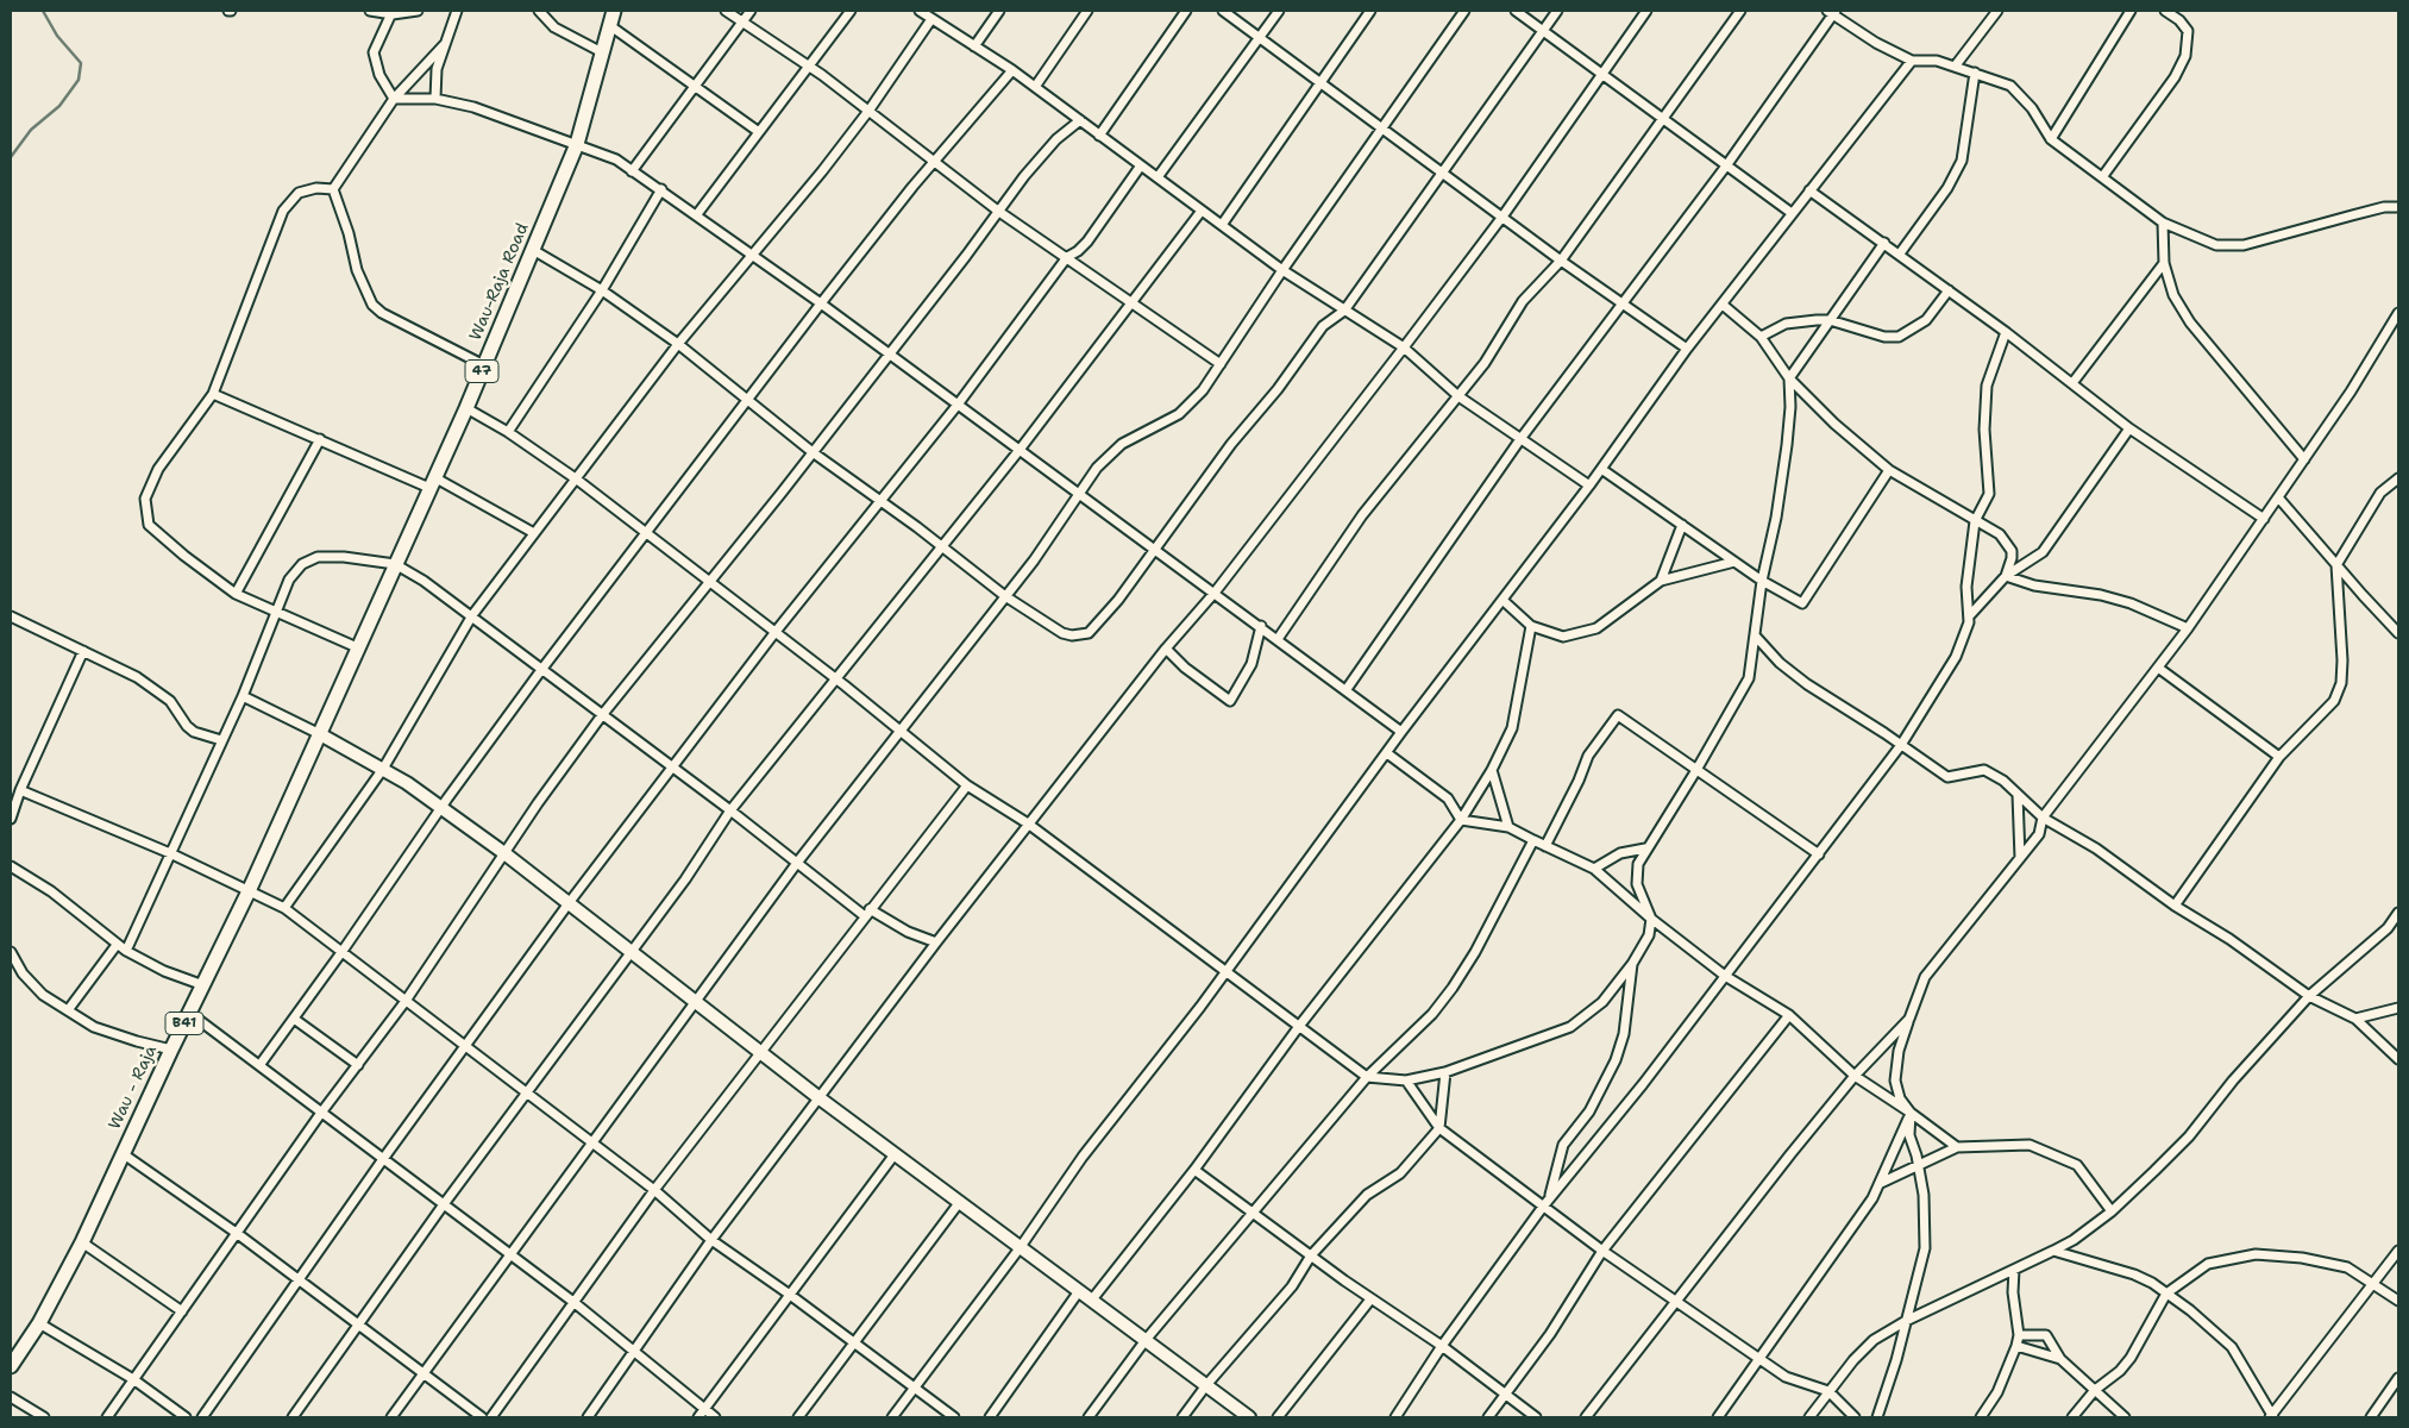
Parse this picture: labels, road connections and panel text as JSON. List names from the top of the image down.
{
  "streets": {
    "main road": [
      "Wau-Raja Road",
      "47",
      "B41",
      "Wau - Raja"
    ]
  },
  "crossings": [
    ["Wau-Raja Road", "Wau - Raja"]
  ]
}
